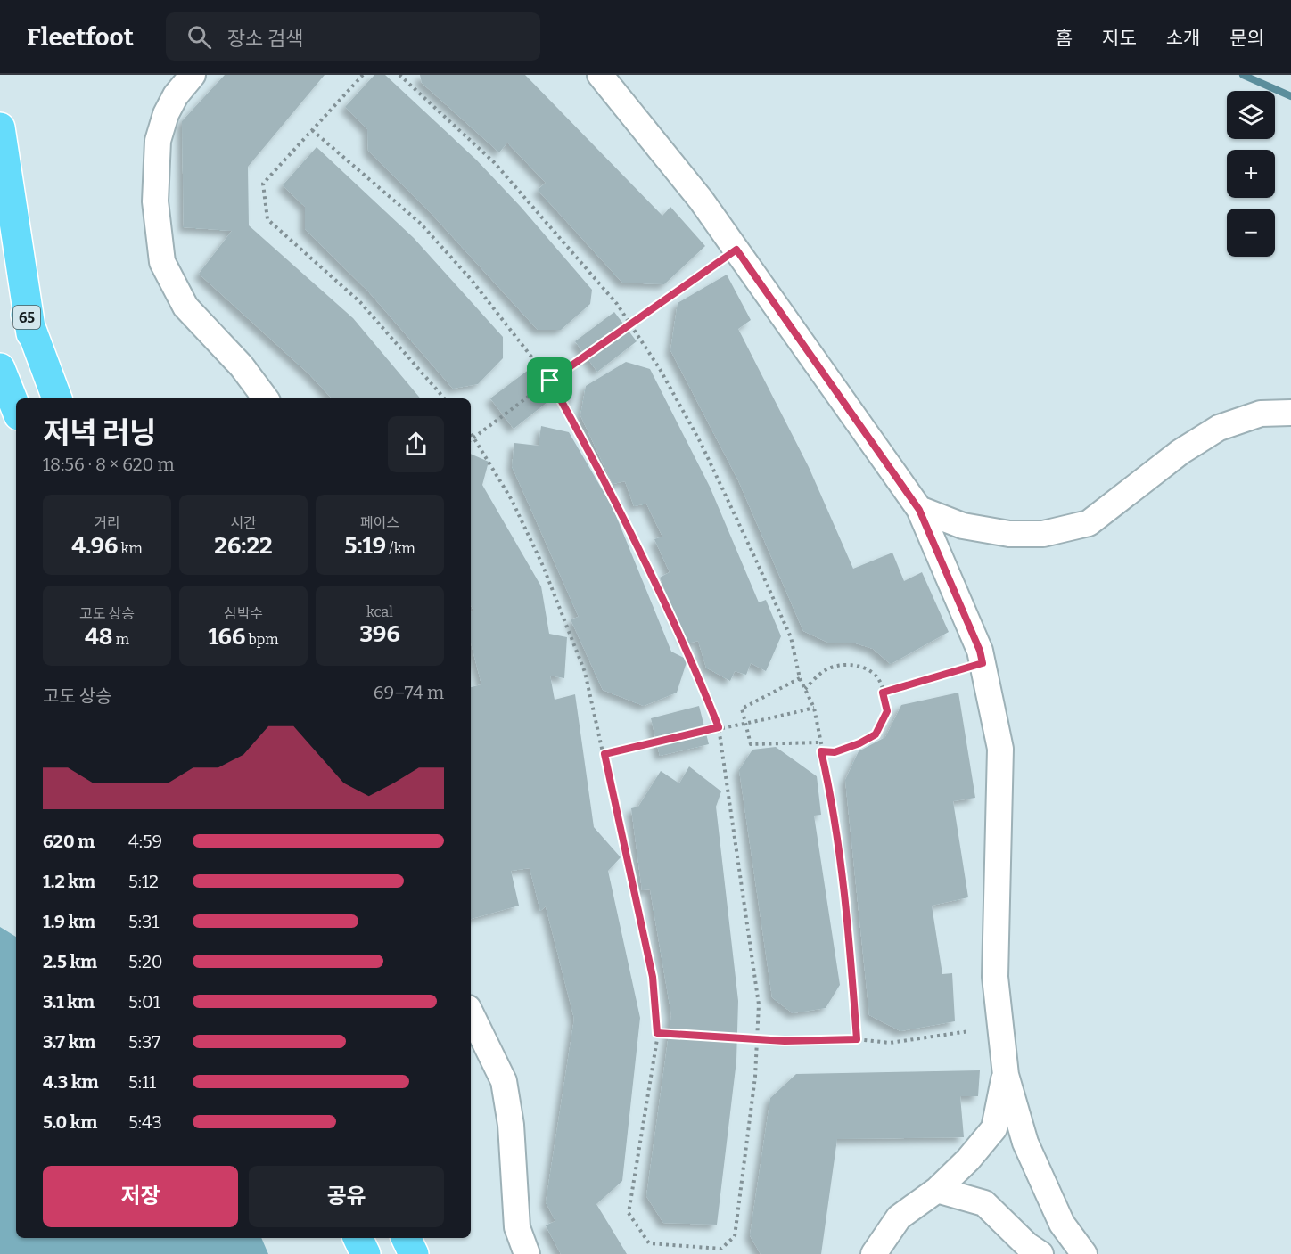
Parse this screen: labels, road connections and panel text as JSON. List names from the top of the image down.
{
  "streets": {
    "highway": ["65"]
  },
  "page": {
    "header": "Fleetfoot",
    "search": "장소 검색",
    "nav": [
      "홈",
      "지도",
      "소개",
      "문의"
    ],
    "map_buttons": ["+", "−"],
    "heading": ["저녁 러닝", "18:56 · 8 × 620 m"],
    "stats": [
      ["거리", "4.96 km"],
      ["시간", "26:22"],
      ["페이스", "5:19 /km"],
      ["고도 상승", "48 m"],
      ["심박수", "166 bpm"],
      ["kcal", "396"]
    ],
    "chart": ["고도 상승", "69–74 m"],
    "list": [
      {
        "name": "620 m",
        "note": "4:59"
      },
      {
        "name": "1.2 km",
        "note": "5:12"
      },
      {
        "name": "1.9 km",
        "note": "5:31"
      },
      {
        "name": "2.5 km",
        "note": "5:20"
      },
      {
        "name": "3.1 km",
        "note": "5:01"
      },
      {
        "name": "3.7 km",
        "note": "5:37"
      },
      {
        "name": "4.3 km",
        "note": "5:11"
      },
      {
        "name": "5.0 km",
        "note": "5:43"
      }
    ],
    "buttons": ["저장", "공유"]
  }
}
